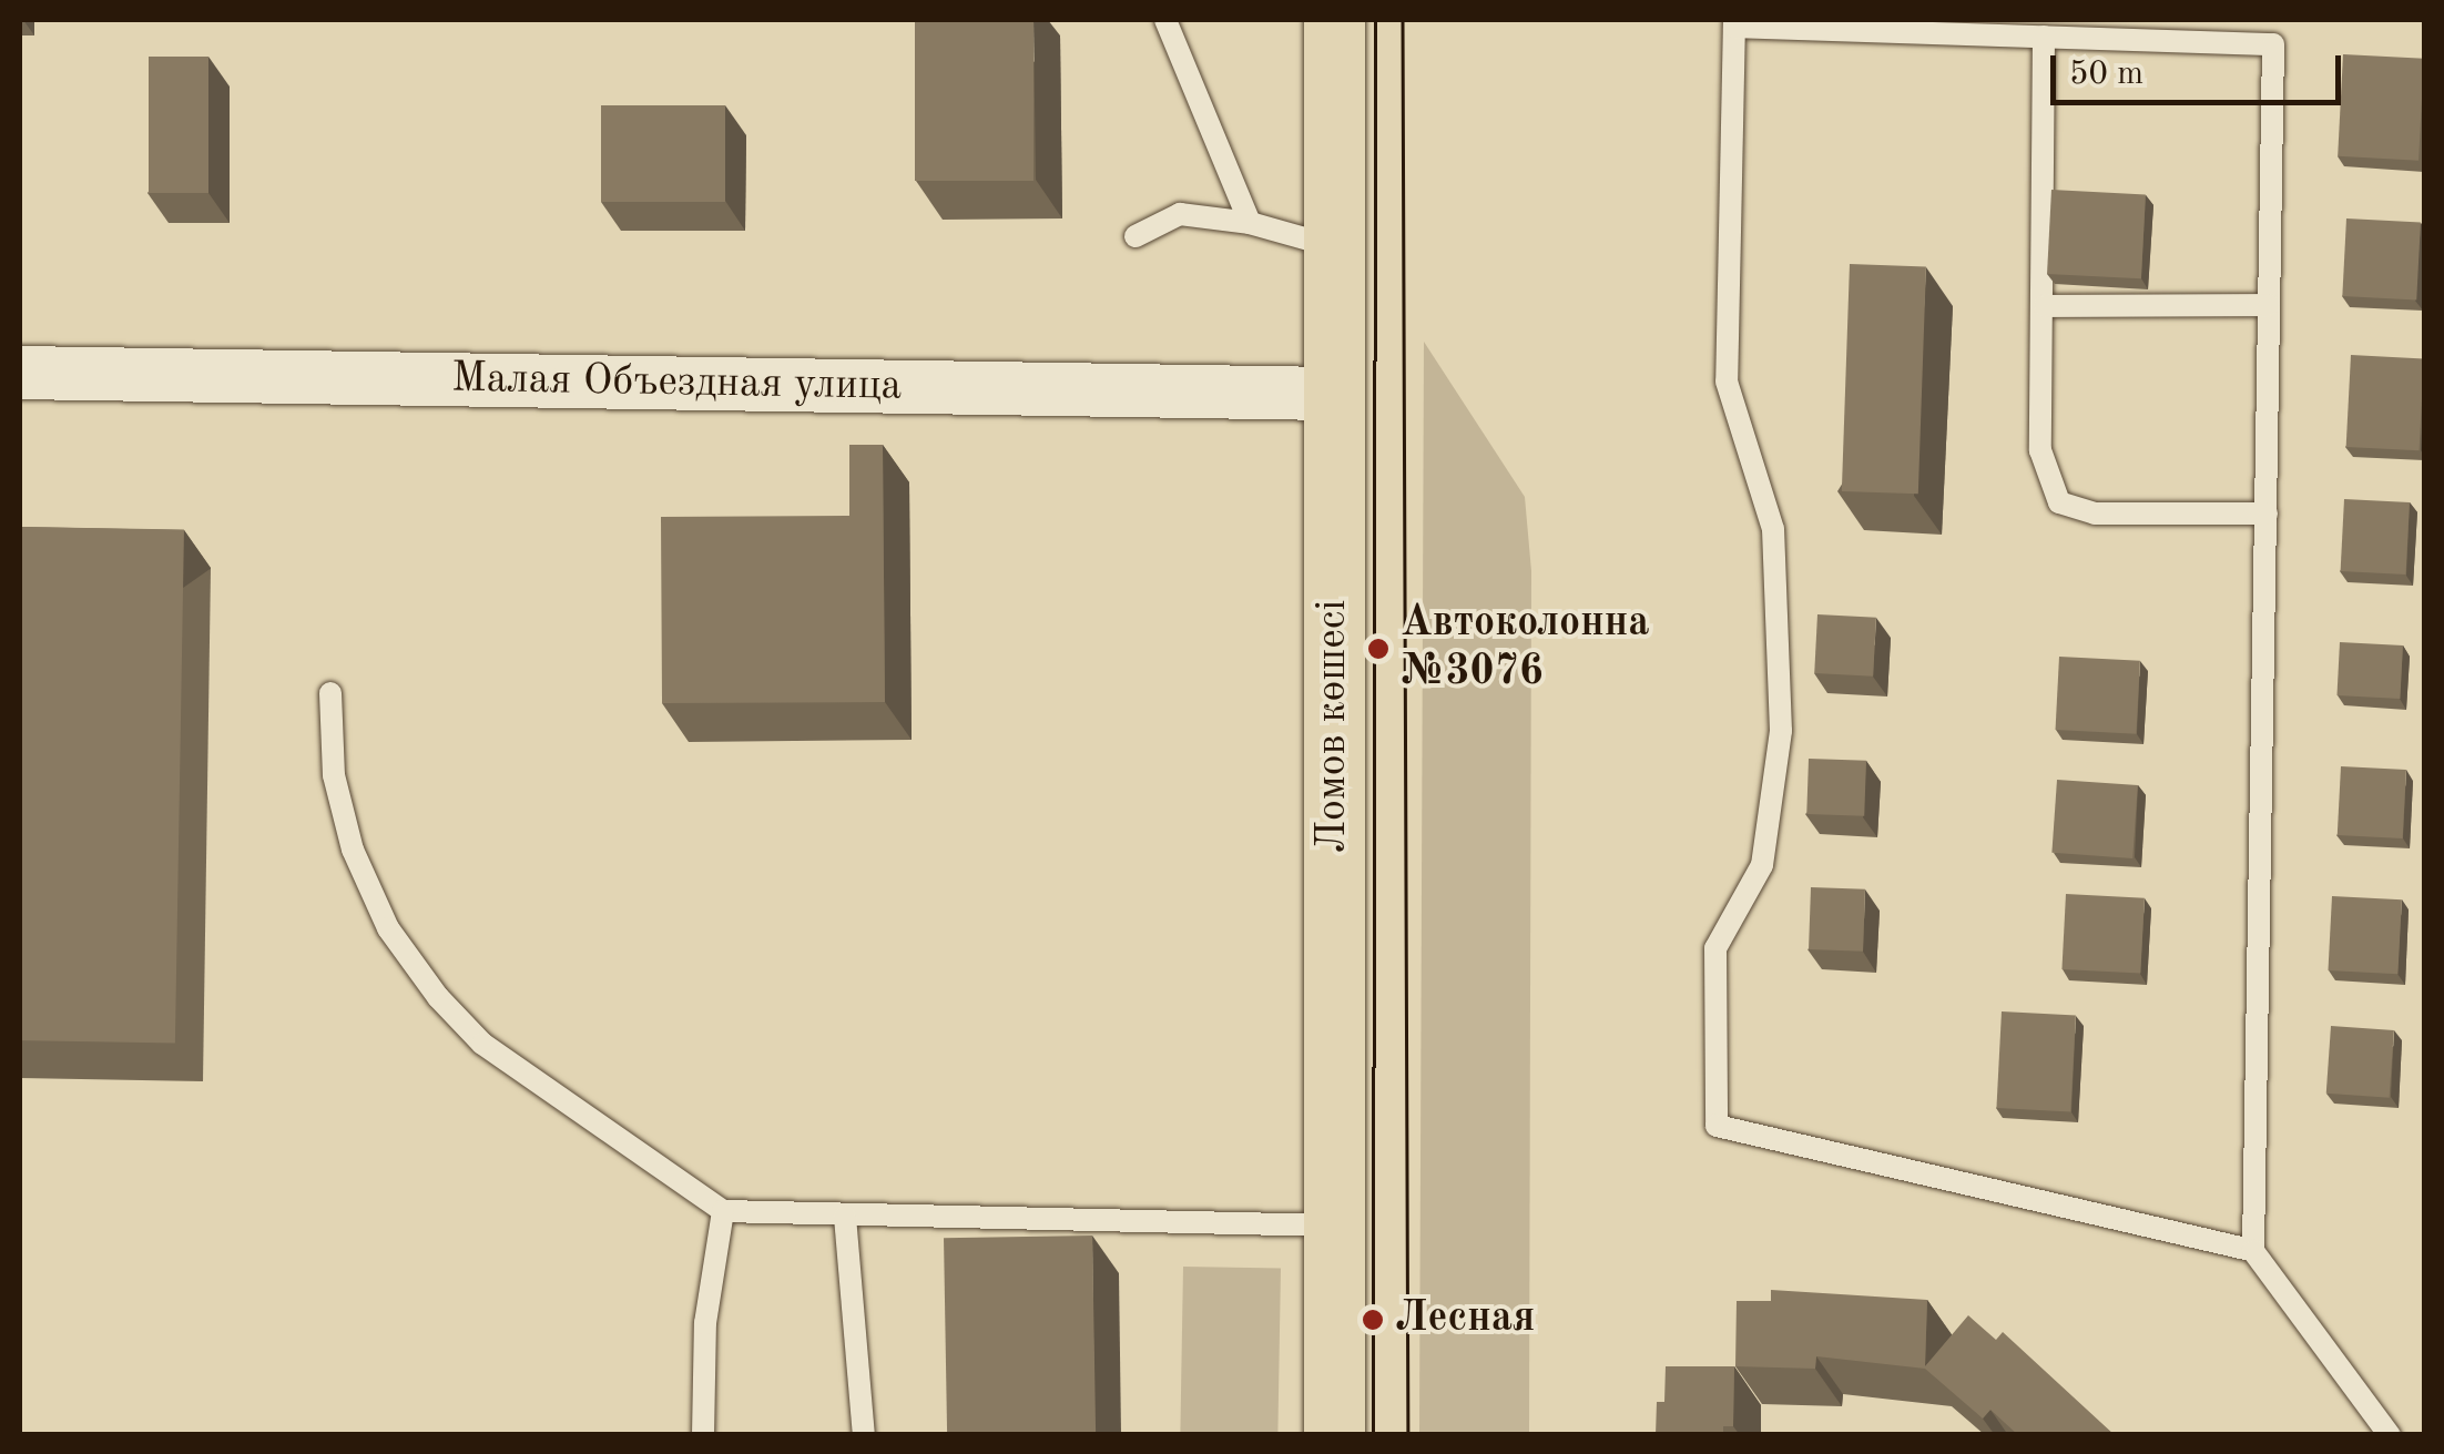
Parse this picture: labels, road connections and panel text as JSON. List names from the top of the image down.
{
  "streets": {
    "main road": ["Ломов көшесі"],
    "street": ["Малая Объездная улица"]
  },
  "crossings": [
    ["Малая Объездная улица", "Ломов көшесі"]
  ],
  "places": ["Автоколонна №3076", "Лесная"],
  "scale_bar": "50 m"
}
